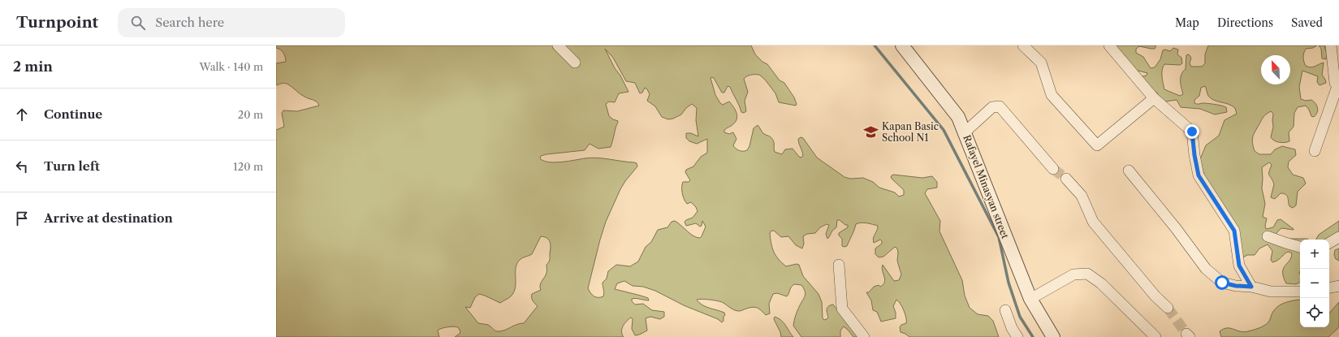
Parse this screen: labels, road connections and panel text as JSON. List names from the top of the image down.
{
  "streets": {
    "street": ["Rafayel Minasyan street"]
  },
  "places": {
    "school or university": ["Kapan Basic School N1"]
  },
  "north": "top left",
  "page": {
    "header": "Turnpoint",
    "search": "Search here",
    "nav": ["Map", "Directions", "Saved"],
    "heading": ["2 min", "Walk · 140 m"],
    "list": [
      ["Continue", "20 m"],
      ["Turn left", "120 m"],
      "Arrive at destination"
    ],
    "map_buttons": ["+", "−"]
  }
}
